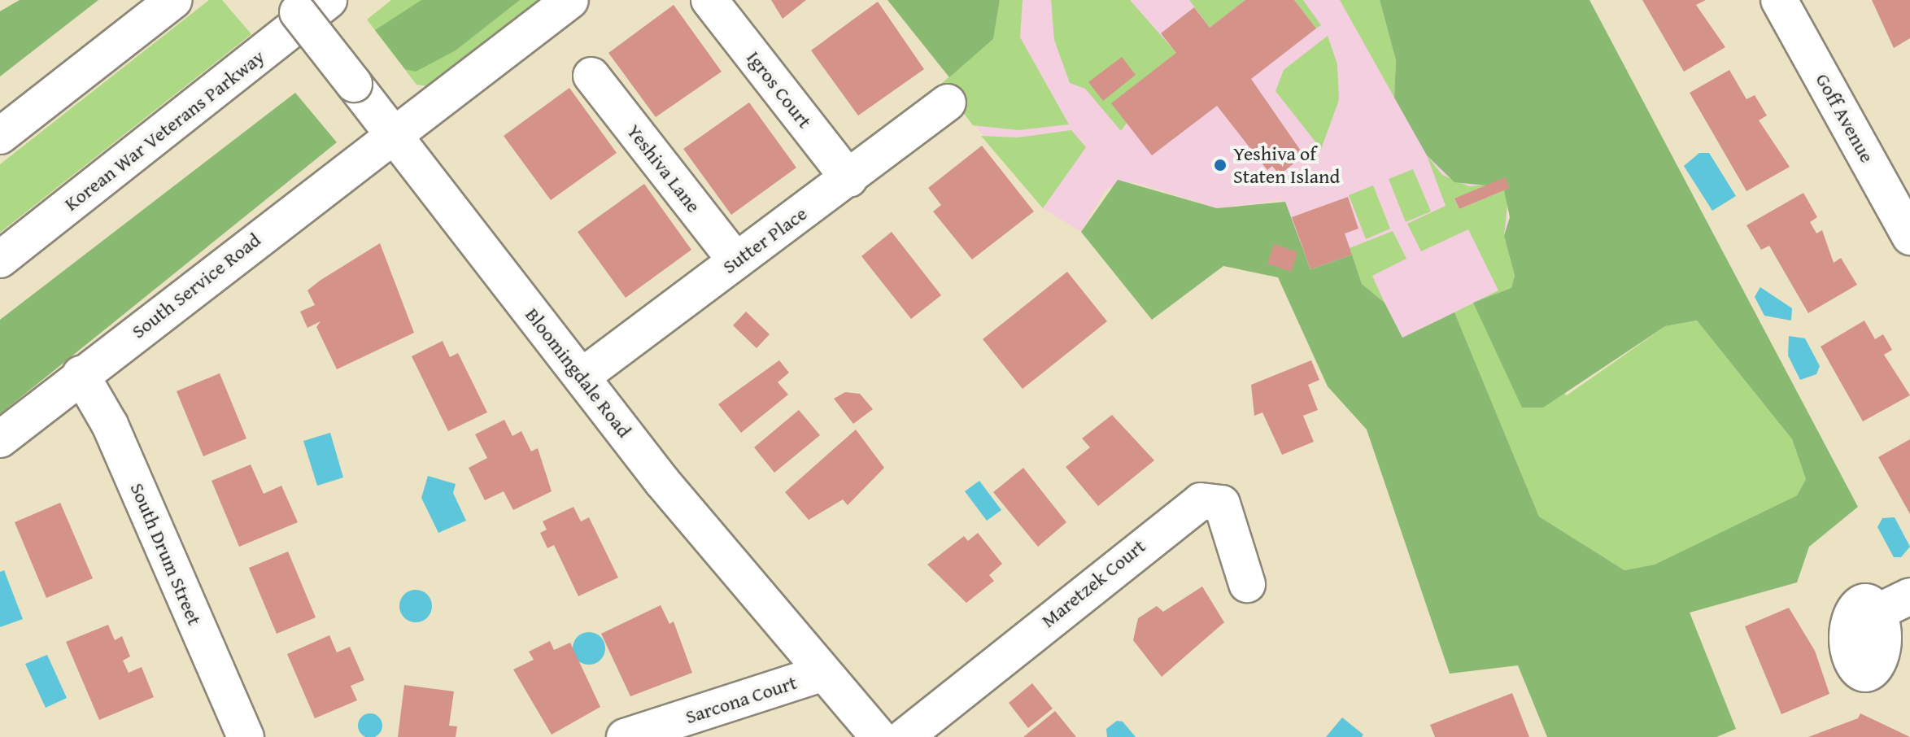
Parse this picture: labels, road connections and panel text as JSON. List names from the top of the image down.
{
  "streets": {
    "main road": [
      "Igros Court",
      "Goff Avenue",
      "Korean War Veterans Parkway",
      "Yeshiva Lane",
      "Sutter Place",
      "South Service Road",
      "Bloomingdale Road",
      "South Drum Street",
      "Maretzek Court",
      "Sarcona Court"
    ]
  },
  "crossings": [
    ["Igros Court", "Sutter Place"],
    ["Yeshiva Lane", "Sutter Place"],
    ["Sutter Place", "Bloomingdale Road"],
    ["South Service Road", "Bloomingdale Road"],
    ["South Service Road", "South Drum Street"],
    ["Bloomingdale Road", "Sarcona Court"]
  ],
  "places": ["Yeshiva of Staten Island"]
}
